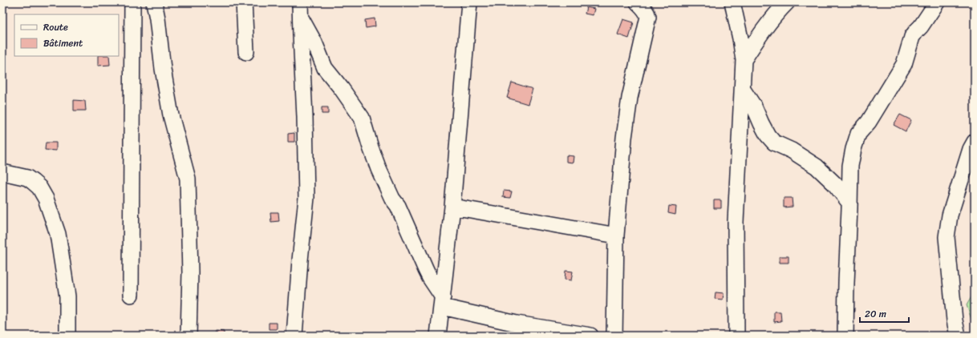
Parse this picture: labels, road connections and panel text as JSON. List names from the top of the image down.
{
  "legend": ["Route", "Bâtiment"],
  "scale_bar": "20 m"
}
